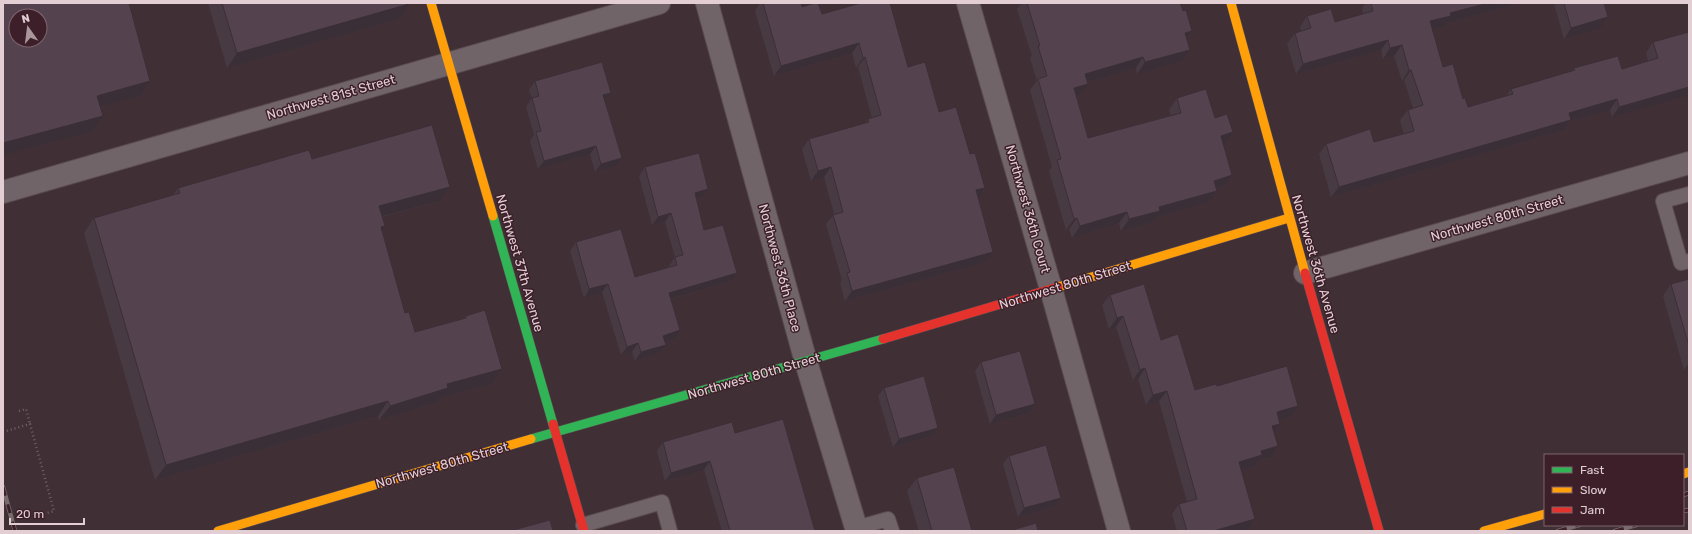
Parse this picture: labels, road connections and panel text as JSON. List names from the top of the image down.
{
  "streets": {
    "street": [
      "Northwest 81st Street",
      "Northwest 36th Court",
      "Northwest 80th Street",
      "Northwest 37th Avenue",
      "Northwest 36th Avenue",
      "Northwest 36th Place"
    ]
  },
  "crossings": [
    ["Northwest 81st Street", "Northwest 37th Avenue"],
    ["Northwest 36th Court", "Northwest 80th Street"],
    ["Northwest 80th Street", "Northwest 37th Avenue"],
    ["Northwest 80th Street", "Northwest 36th Avenue"],
    ["Northwest 80th Street", "Northwest 36th Place"]
  ],
  "legend": ["Fast", "Slow", "Jam"],
  "scale_bar": "20 m",
  "north": "top"
}
